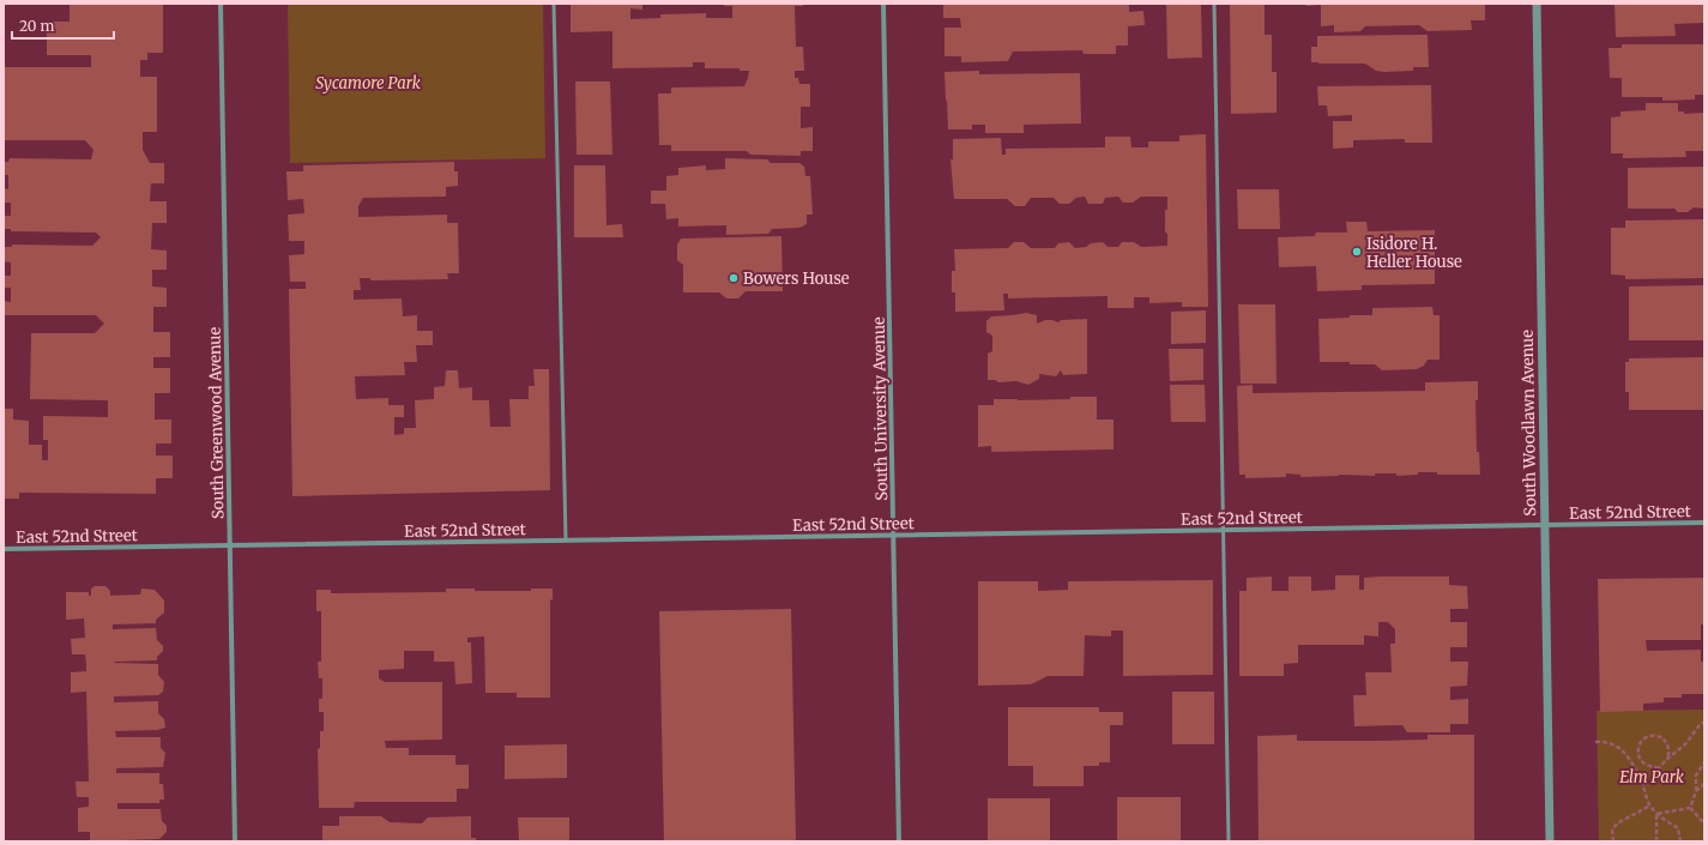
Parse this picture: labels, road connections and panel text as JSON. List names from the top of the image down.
{
  "streets": {
    "street": [
      "South University Avenue",
      "South Greenwood Avenue",
      "South Woodlawn Avenue",
      "East 52nd Street"
    ]
  },
  "crossings": [
    ["South University Avenue", "East 52nd Street"],
    ["South Greenwood Avenue", "East 52nd Street"],
    ["South Woodlawn Avenue", "East 52nd Street"]
  ],
  "parks": ["Sycamore Park", "Elm Park"],
  "places": ["Isidore H. Heller House", "Bowers House"],
  "scale_bar": "20 m"
}
